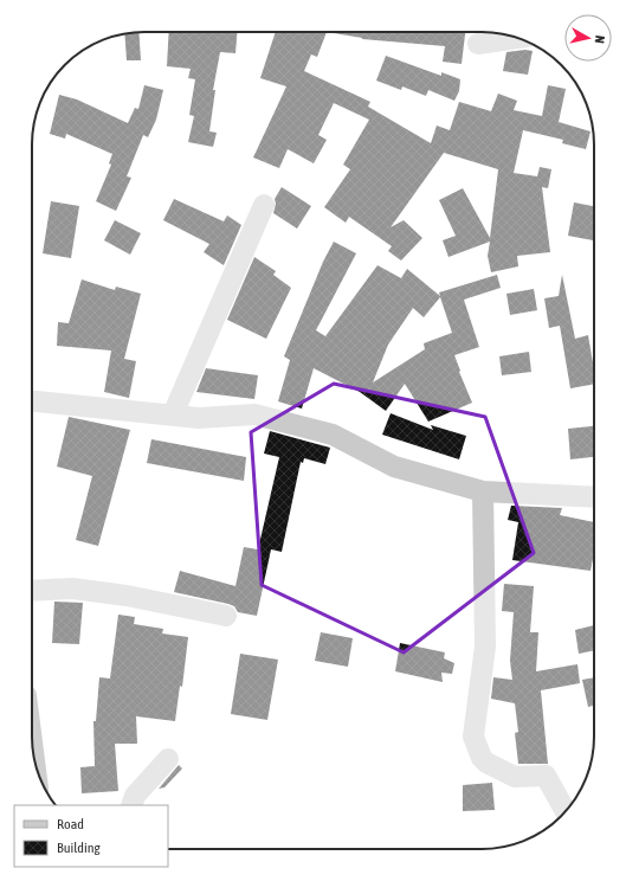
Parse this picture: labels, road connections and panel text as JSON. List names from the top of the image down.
{
  "legend": ["Road", "Building"],
  "north": "right"
}
